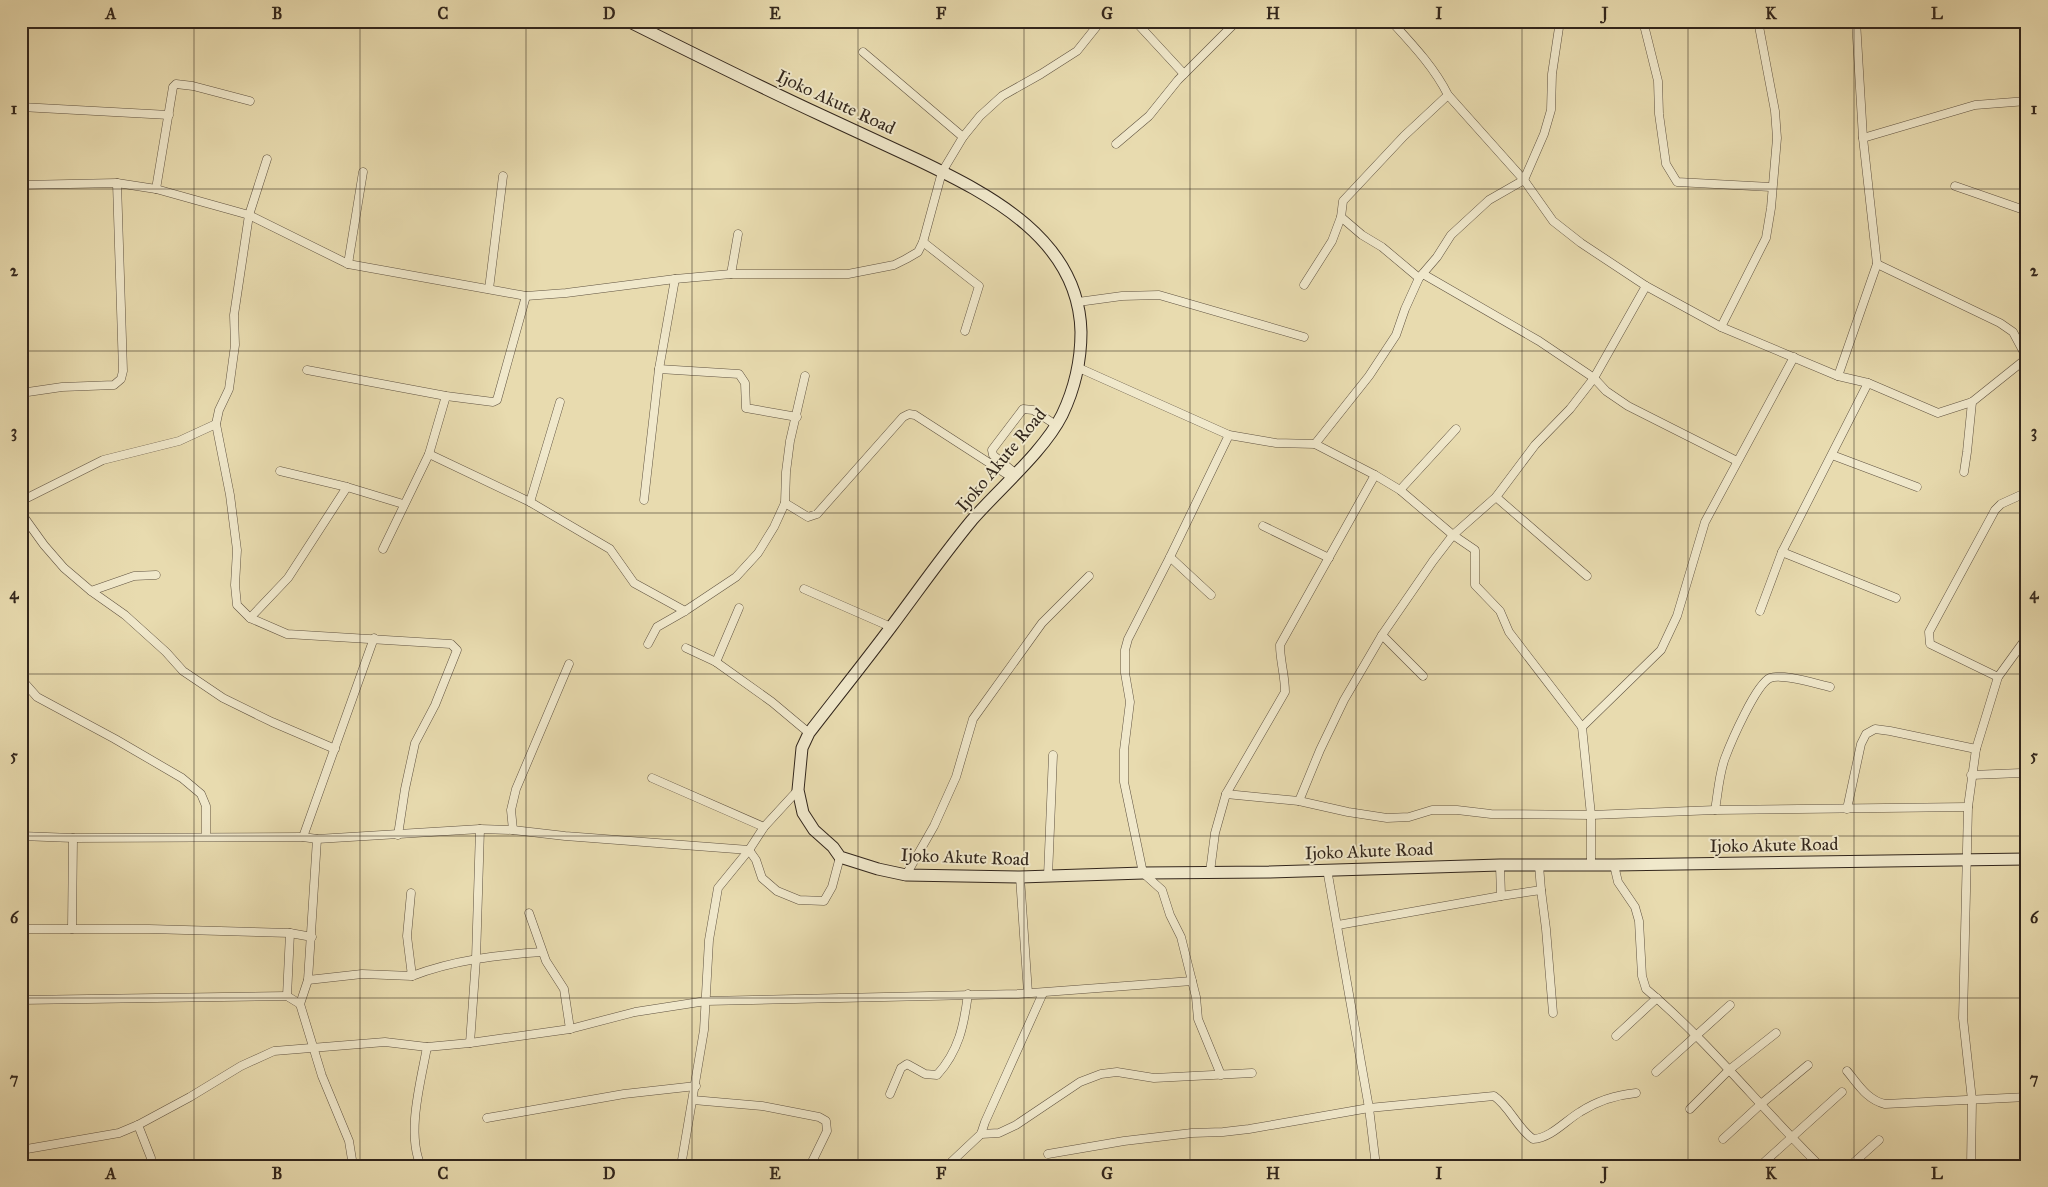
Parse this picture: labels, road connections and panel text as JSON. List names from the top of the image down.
{
  "streets": {
    "main road": ["Ijoko Akute Road"]
  },
  "grid": {
    "columns": [
      "A",
      "B",
      "C",
      "D",
      "E",
      "F",
      "G",
      "H",
      "I",
      "J",
      "K",
      "L"
    ],
    "rows": [
      "1",
      "2",
      "3",
      "4",
      "5",
      "6",
      "7"
    ]
  }
}
